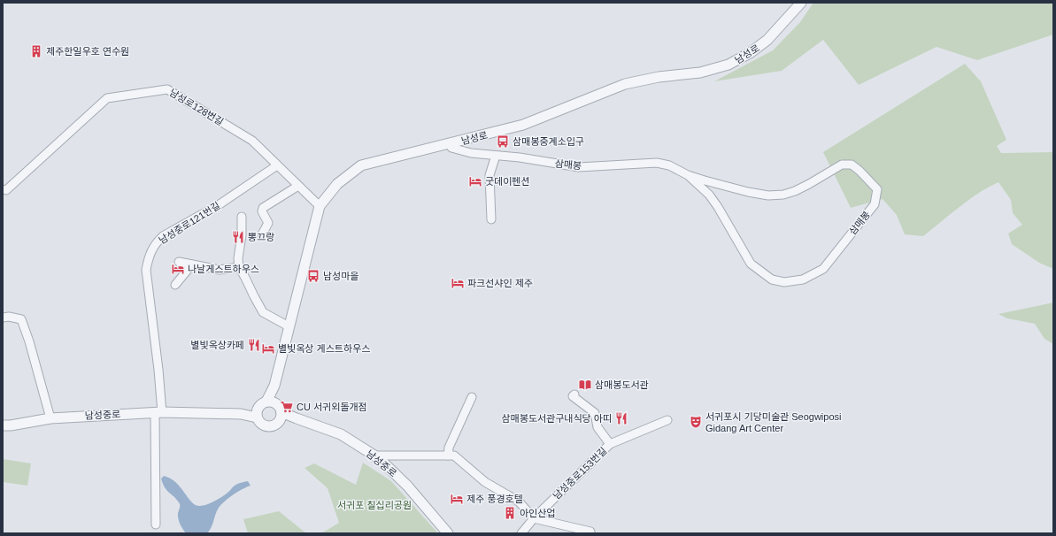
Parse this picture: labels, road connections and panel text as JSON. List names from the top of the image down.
{
  "streets": {
    "street": [
      "남성로",
      "남성로128번길",
      "삼매봉",
      "남성중로121번길",
      "남성중로",
      "남성중로153번길"
    ]
  },
  "crossings": [
    ["남성로", "남성로128번길"],
    ["남성로", "삼매봉"],
    ["남성로", "남성중로"],
    ["남성로128번길", "남성중로121번길"],
    ["남성중로121번길", "남성중로"]
  ],
  "parks": ["서귀포 칠십리공원"],
  "places": {
    "building": ["제주한일우호 연수원", "아인산업"],
    "bus stop": ["삼매봉중계소입구", "남성마을"],
    "hotel": [
      "굿데이펜션",
      "나날게스트하우스",
      "파크선샤인 제주",
      "별빛옥상 게스트하우스",
      "제주 풍경호텔"
    ],
    "restaurant": ["뽕끄랑", "별빛옥상카페", "삼매봉도서관구내식당 아띠"],
    "library": ["삼매봉도서관"],
    "supermarket": ["CU 서귀외돌개점"],
    "theatre": ["서귀포시 기당미술관 Seogwiposi Gidang Art Center"]
  }
}
